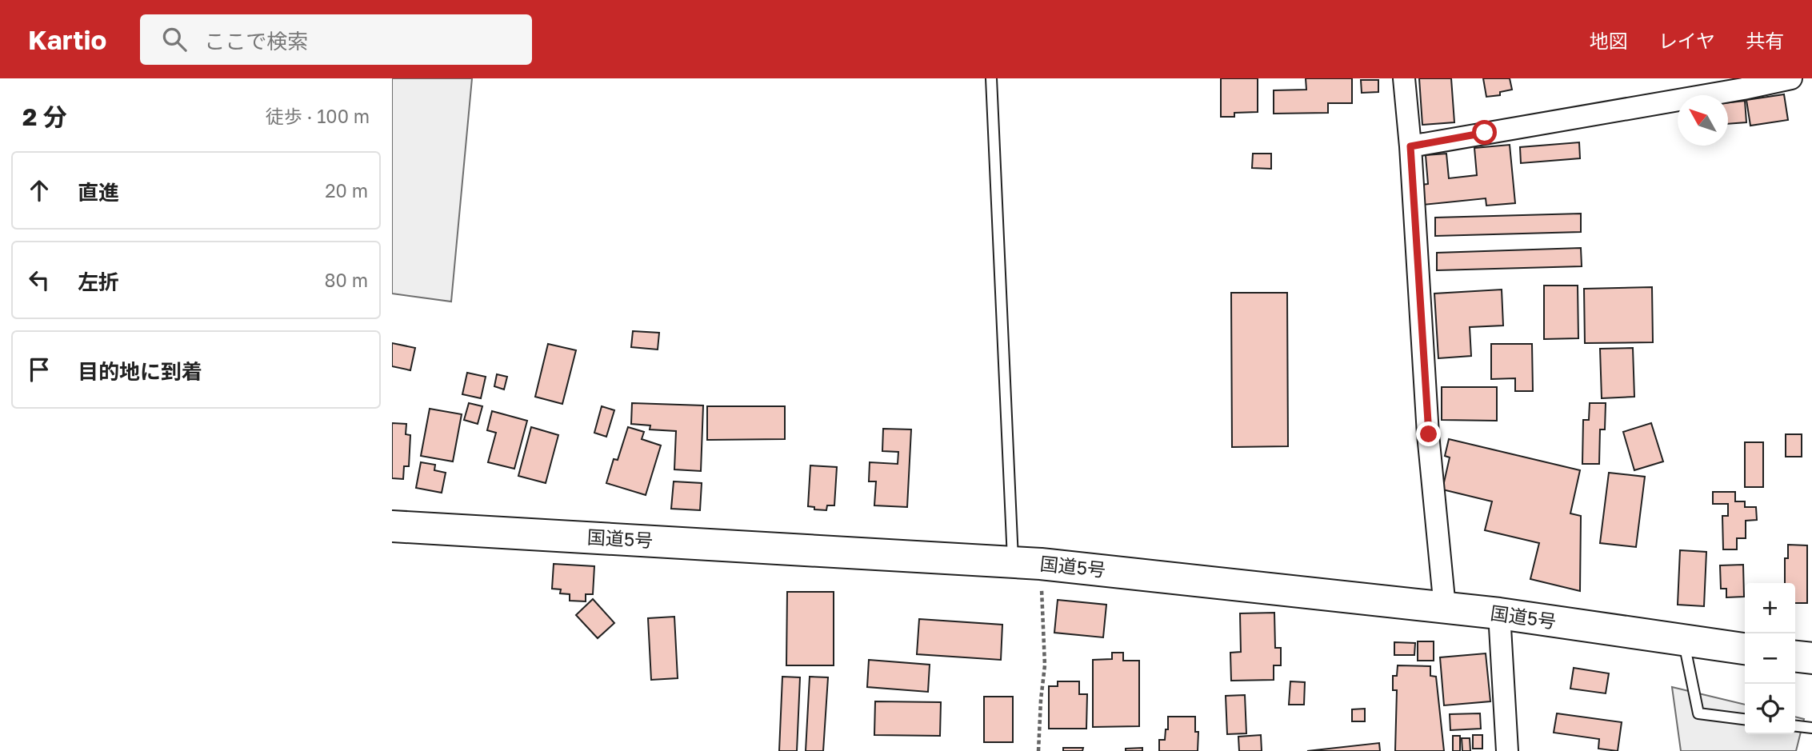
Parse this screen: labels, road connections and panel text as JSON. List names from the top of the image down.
{
  "streets": {
    "highway": ["国道5号"]
  },
  "north": "top left",
  "page": {
    "header": "Kartio",
    "search": "ここで検索",
    "nav": ["地図", "レイヤ", "共有"],
    "heading": ["2 分", "徒歩 · 100 m"],
    "list": [
      ["直進", "20 m"],
      ["左折", "80 m"],
      "目的地に到着"
    ],
    "map_buttons": ["+", "−"]
  }
}
